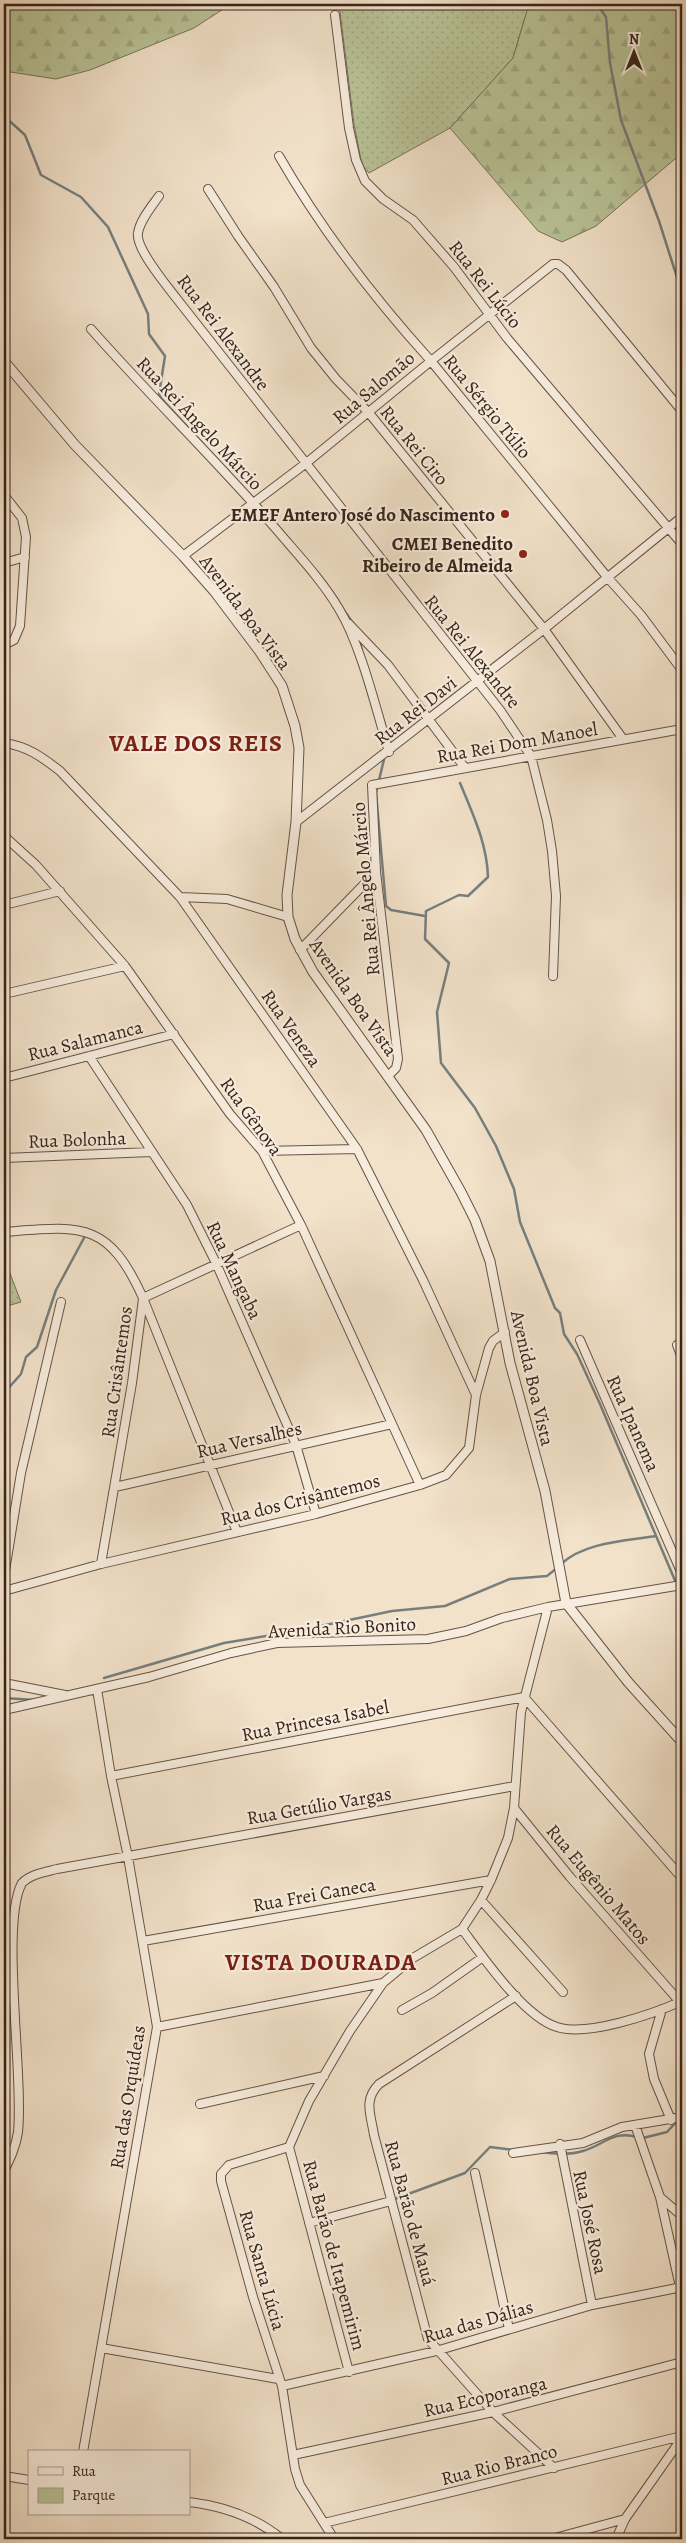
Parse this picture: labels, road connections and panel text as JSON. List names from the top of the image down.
{
  "streets": {
    "street": [
      "Rua Rei Lúcio",
      "Rua Rei Alexandre",
      "Rua Salomão",
      "Rua Sérgio Túlio",
      "Rua Rei Ângelo Márcio",
      "Rua Rei Ciro",
      "Avenida Boa Vista",
      "Rua Rei Davi",
      "Rua Rei Dom Manoel",
      "Rua Veneza",
      "Rua Salamanca",
      "Rua Gênova",
      "Rua Bolonha",
      "Rua Mangaba",
      "Rua Crisântemos",
      "Rua Ipanema",
      "Rua Versalhes",
      "Rua dos Crisântemos",
      "Avenida Rio Bonito",
      "Rua Princesa Isabel",
      "Rua Getúlio Vargas",
      "Rua Eugênio Matos",
      "Rua Frei Caneca",
      "Rua das Orquídeas",
      "Rua Barão de Mauá",
      "Rua José Rosa",
      "Rua Barão de Itapemirim",
      "Rua Santa Lúcia",
      "Rua das Dálias",
      "Rua Ecoporanga",
      "Rua Rio Branco"
    ]
  },
  "crossings": [
    ["Rua Rei Lúcio", "Rua Salomão"],
    ["Rua Rei Lúcio", "Rua Rei Davi"],
    ["Rua Rei Alexandre", "Rua Salomão"],
    ["Rua Rei Alexandre", "Rua Rei Davi"],
    ["Rua Rei Alexandre", "Rua Rei Dom Manoel"],
    ["Rua Salomão", "Rua Sérgio Túlio"],
    ["Rua Salomão", "Rua Rei Ângelo Márcio"],
    ["Rua Salomão", "Rua Rei Ciro"],
    ["Rua Salomão", "Avenida Boa Vista"],
    ["Rua Sérgio Túlio", "Rua Rei Davi"],
    ["Rua Rei Ângelo Márcio", "Avenida Boa Vista"],
    ["Rua Rei Ângelo Márcio", "Rua Rei Davi"],
    ["Rua Rei Ângelo Márcio", "Rua Rei Dom Manoel"],
    ["Rua Rei Ciro", "Rua Rei Davi"],
    ["Rua Rei Ciro", "Rua Rei Dom Manoel"],
    ["Avenida Boa Vista", "Rua Rei Davi"],
    ["Avenida Boa Vista", "Rua dos Crisântemos"],
    ["Avenida Boa Vista", "Avenida Rio Bonito"],
    ["Rua Veneza", "Rua dos Crisântemos"],
    ["Rua Salamanca", "Rua Gênova"],
    ["Rua Salamanca", "Rua Mangaba"],
    ["Rua Gênova", "Rua Crisântemos"],
    ["Rua Gênova", "Rua Versalhes"],
    ["Rua Gênova", "Rua dos Crisântemos"],
    ["Rua Bolonha", "Rua Mangaba"],
    ["Rua Mangaba", "Rua Crisântemos"],
    ["Rua Mangaba", "Rua Versalhes"],
    ["Rua Mangaba", "Rua dos Crisântemos"],
    ["Rua Crisântemos", "Rua Versalhes"],
    ["Rua Crisântemos", "Rua dos Crisântemos"],
    ["Avenida Rio Bonito", "Rua das Orquídeas"],
    ["Avenida Rio Bonito", "Rua Barão de Itapemirim"],
    ["Rua Princesa Isabel", "Rua das Orquídeas"],
    ["Rua Princesa Isabel", "Rua Barão de Itapemirim"],
    ["Rua Getúlio Vargas", "Rua das Orquídeas"],
    ["Rua Getúlio Vargas", "Rua Barão de Itapemirim"],
    ["Rua Eugênio Matos", "Rua Barão de Itapemirim"],
    ["Rua Frei Caneca", "Rua das Orquídeas"],
    ["Rua Frei Caneca", "Rua Barão de Itapemirim"],
    ["Rua das Orquídeas", "Rua das Dálias"],
    ["Rua Barão de Mauá", "Rua das Dálias"],
    ["Rua Barão de Mauá", "Rua Ecoporanga"],
    ["Rua Barão de Mauá", "Rua Rio Branco"],
    ["Rua José Rosa", "Rua das Dálias"],
    ["Rua Barão de Itapemirim", "Rua Santa Lúcia"],
    ["Rua Barão de Itapemirim", "Rua das Dálias"],
    ["Rua Santa Lúcia", "Rua das Dálias"],
    ["Rua Santa Lúcia", "Rua Ecoporanga"],
    ["Rua Santa Lúcia", "Rua Rio Branco"]
  ],
  "districts": ["VALE DOS REIS", "VISTA DOURADA"],
  "places": ["EMEF Antero José do Nascimento", "CMEI Benedito Ribeiro de Almeida"],
  "legend": ["Rua", "Parque"],
  "north": "top"
}
